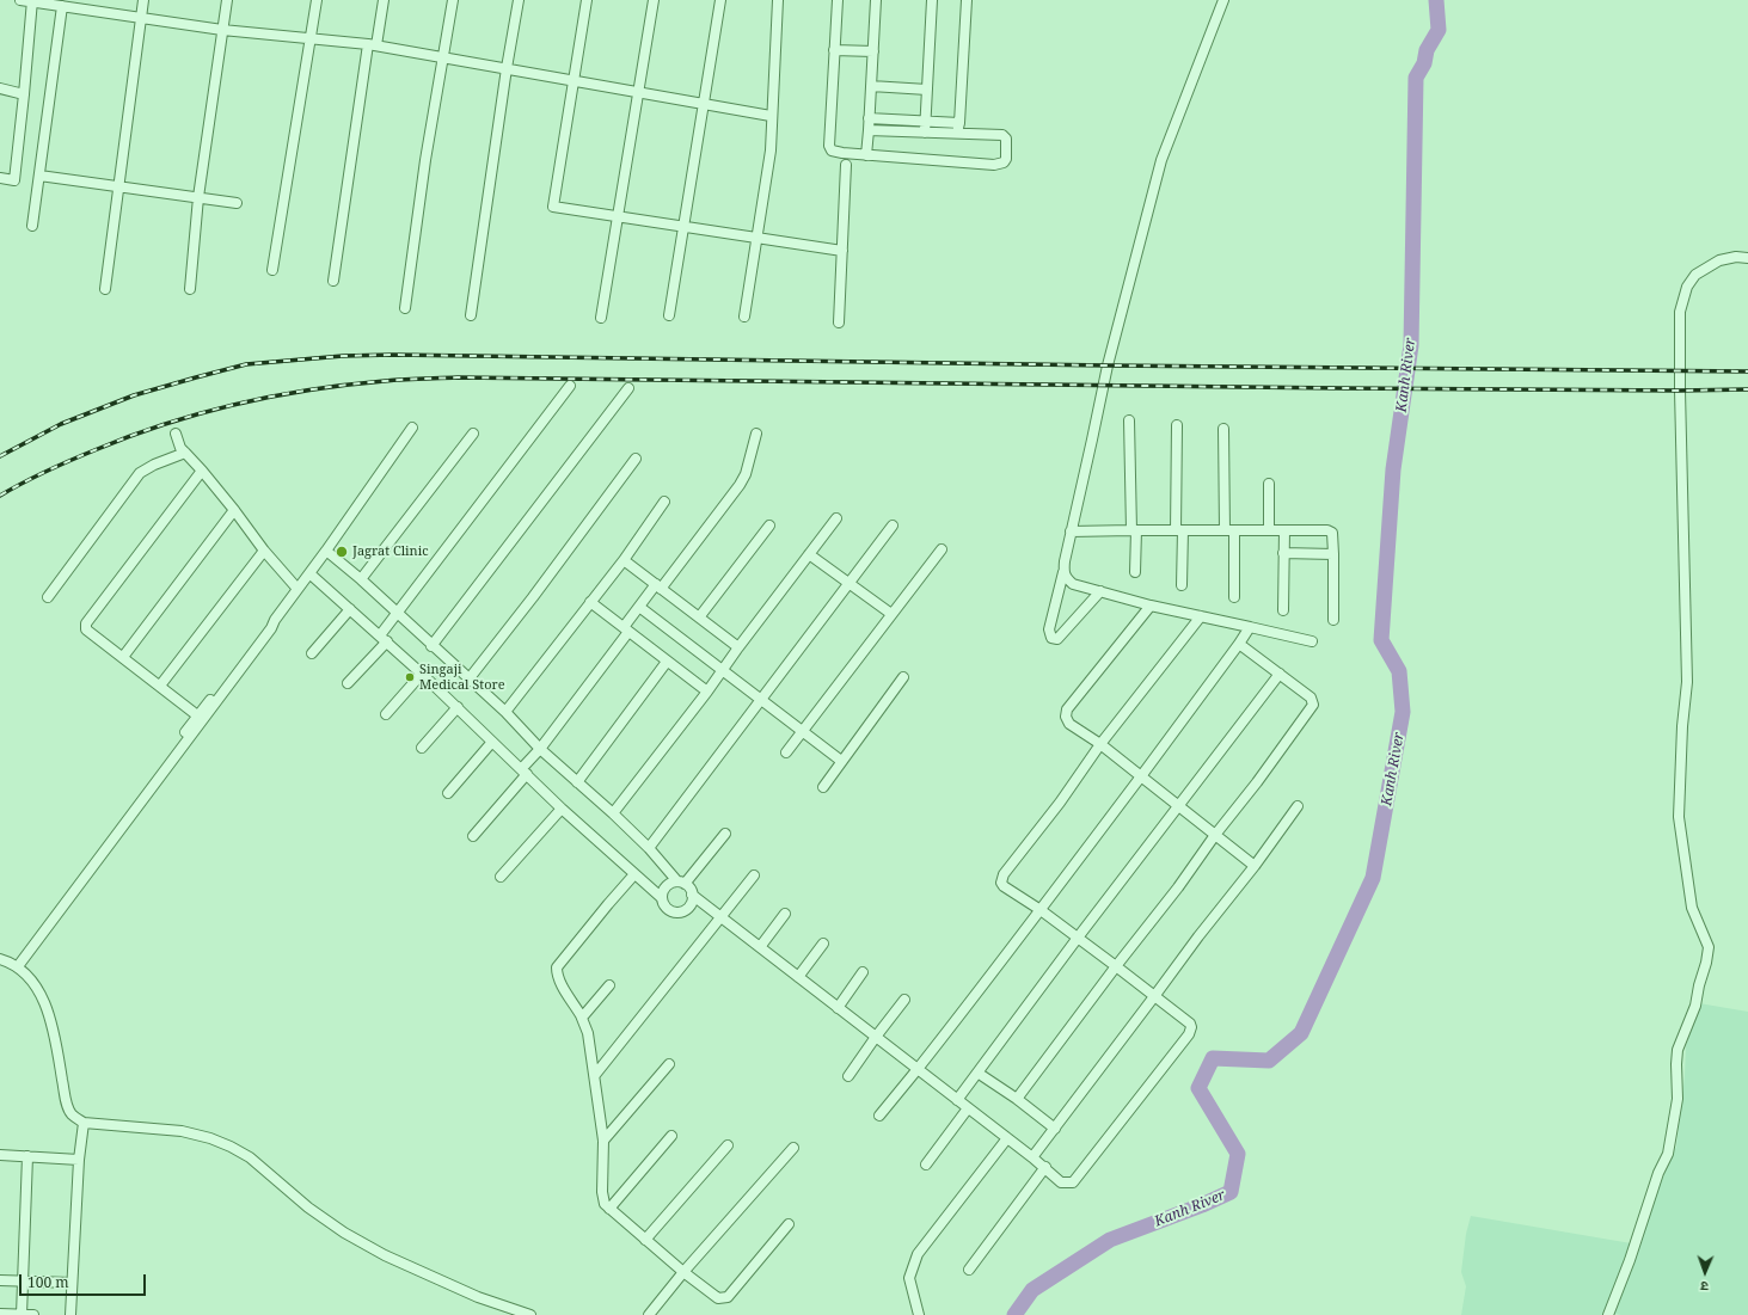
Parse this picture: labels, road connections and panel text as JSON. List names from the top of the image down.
{
  "water": ["Kanh River"],
  "places": ["Jagrat Clinic", "Singaji Medical Store"],
  "scale_bar": "100 m",
  "north": "bottom"
}
